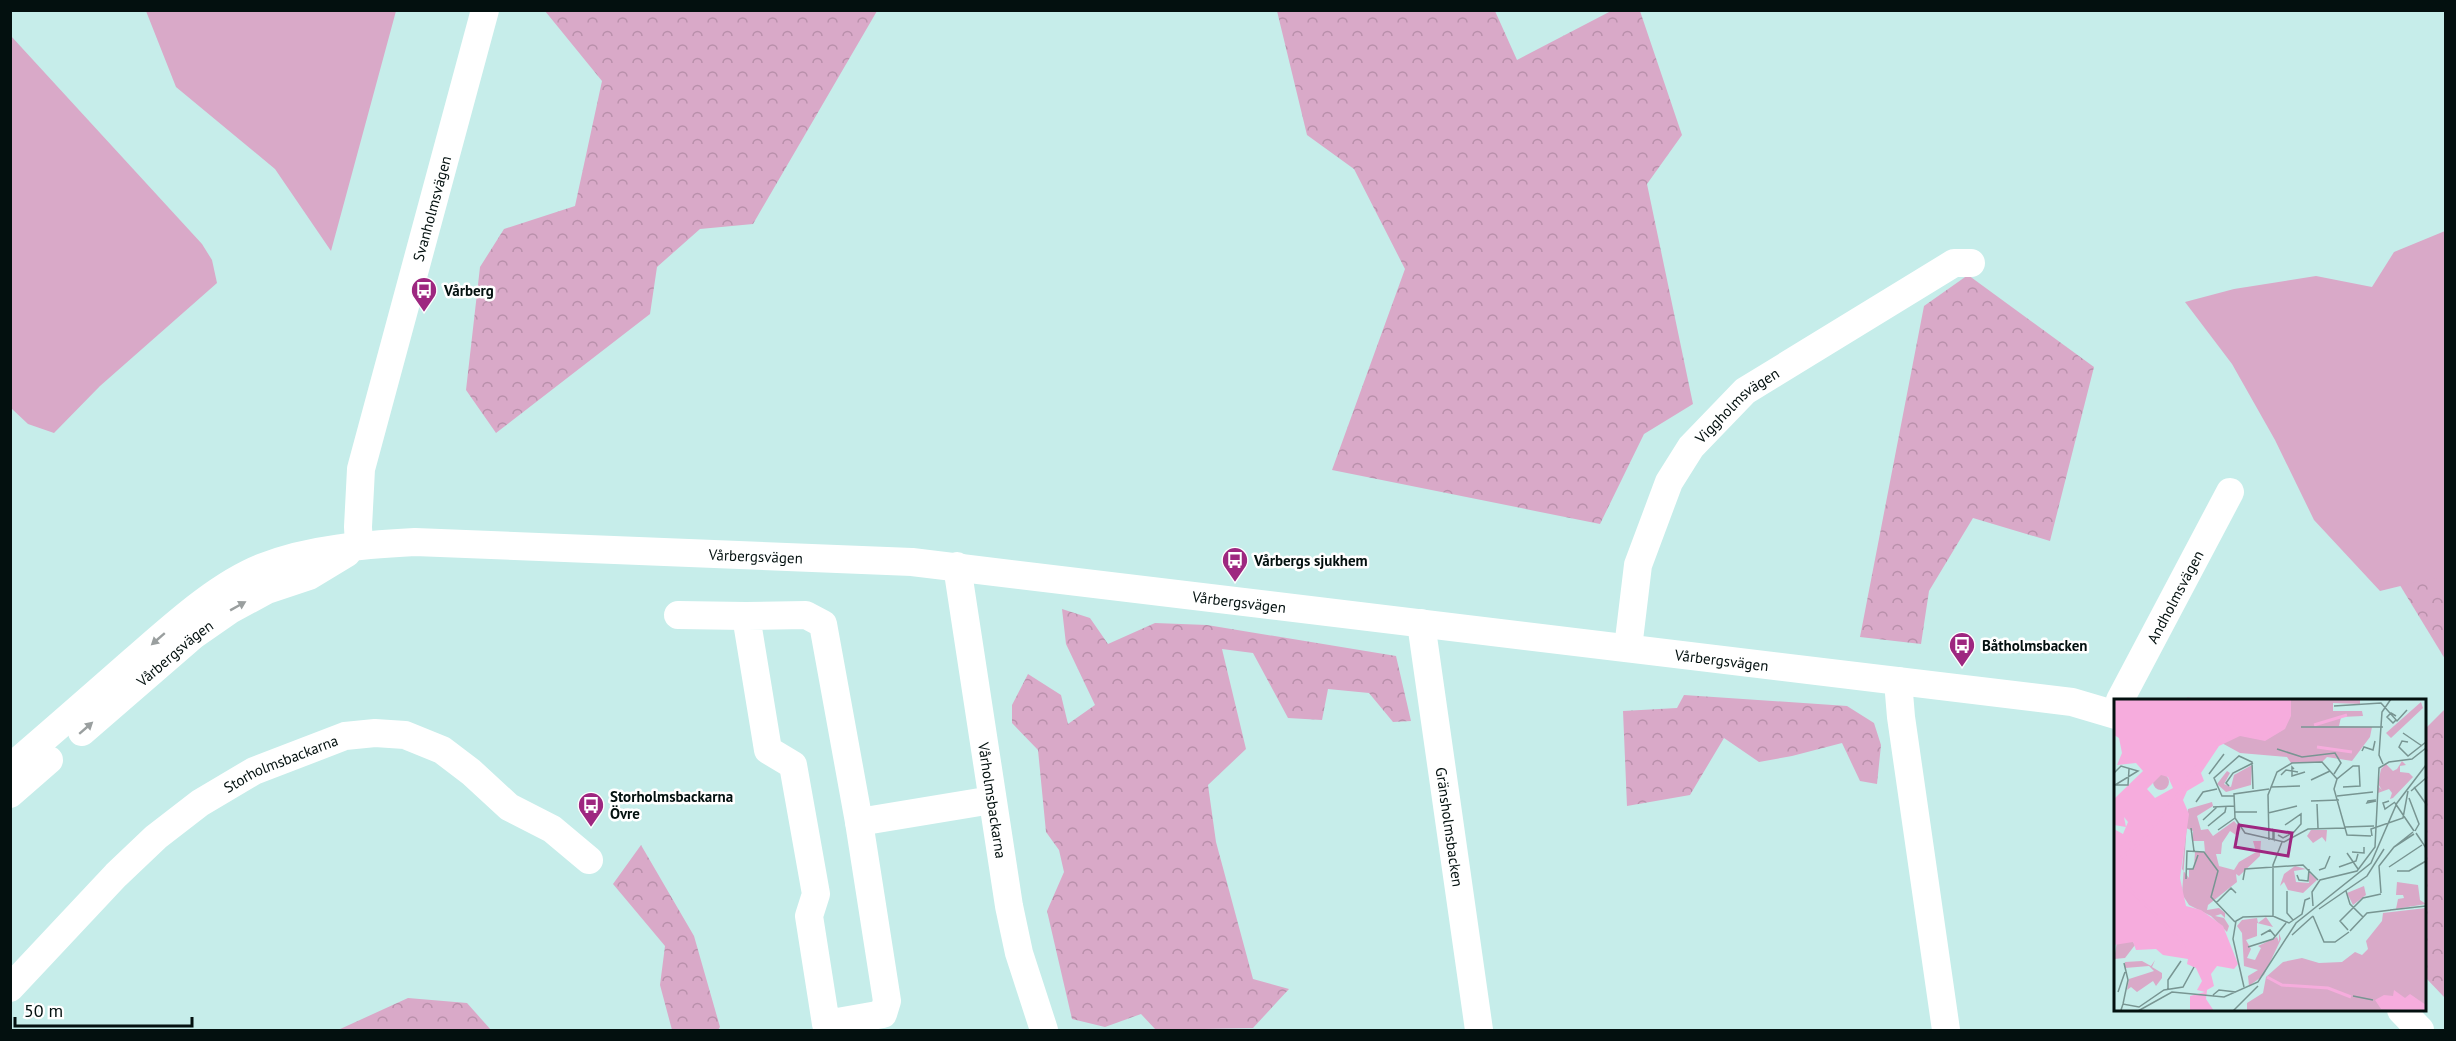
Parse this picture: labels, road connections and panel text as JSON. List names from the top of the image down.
{
  "streets": {
    "street": [
      "Svanholmsvägen",
      "Viggholmsvägen",
      "Vårbergsvägen",
      "Andholmsvägen",
      "Storholmsbackarna",
      "Vårholmsbackarna",
      "Gränsholmsbacken"
    ]
  },
  "crossings": [
    ["Svanholmsvägen", "Vårbergsvägen"],
    ["Viggholmsvägen", "Vårbergsvägen"],
    ["Vårbergsvägen", "Vårholmsbackarna"],
    ["Vårbergsvägen", "Gränsholmsbacken"]
  ],
  "places": {
    "bus stop": [
      "Vårberg",
      "Vårbergs sjukhem",
      "Båtholmsbacken",
      "Storholmsbackarna Övre"
    ]
  },
  "scale_bar": "50 m"
}
